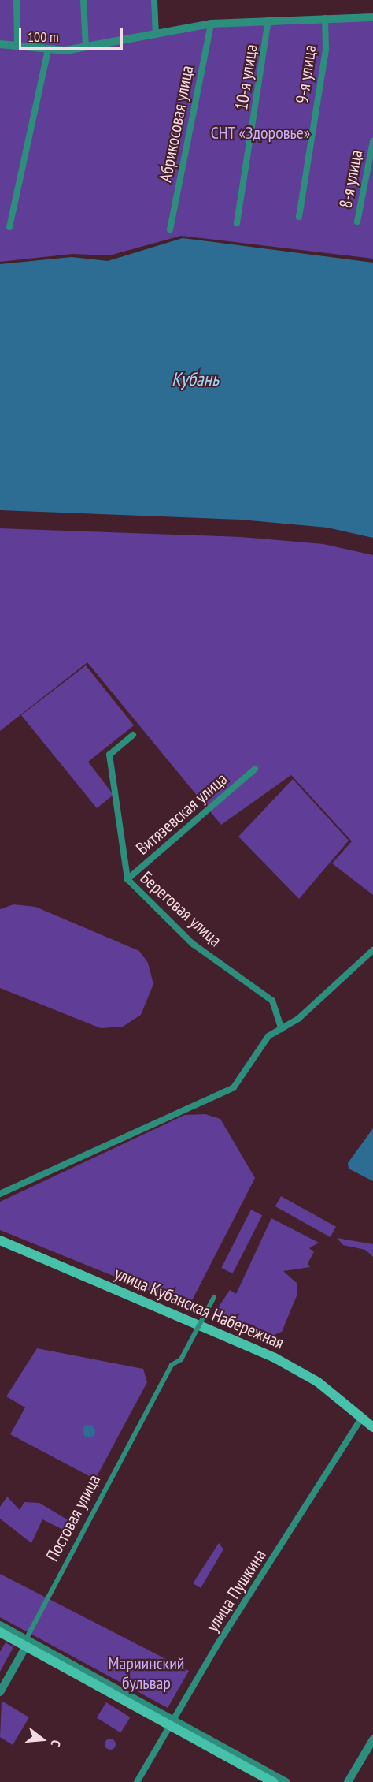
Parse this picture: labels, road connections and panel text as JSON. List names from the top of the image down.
{
  "streets": {
    "main road": ["улица Кубанская Набережная"],
    "street": [
      "9-я улица",
      "10-я улица",
      "Абрикосовая улица",
      "8-я улица",
      "Витязевская улица",
      "Береговая улица",
      "Постовая улица",
      "улица Пушкина"
    ]
  },
  "crossings": [
    ["Витязевская улица", "Береговая улица"],
    ["улица Кубанская Набережная", "улица Пушкина"]
  ],
  "water": ["Кубань"],
  "parks": ["СНТ «Здоровье»", "Мариинский бульвар"],
  "scale_bar": "100 m",
  "north": "right"
}
